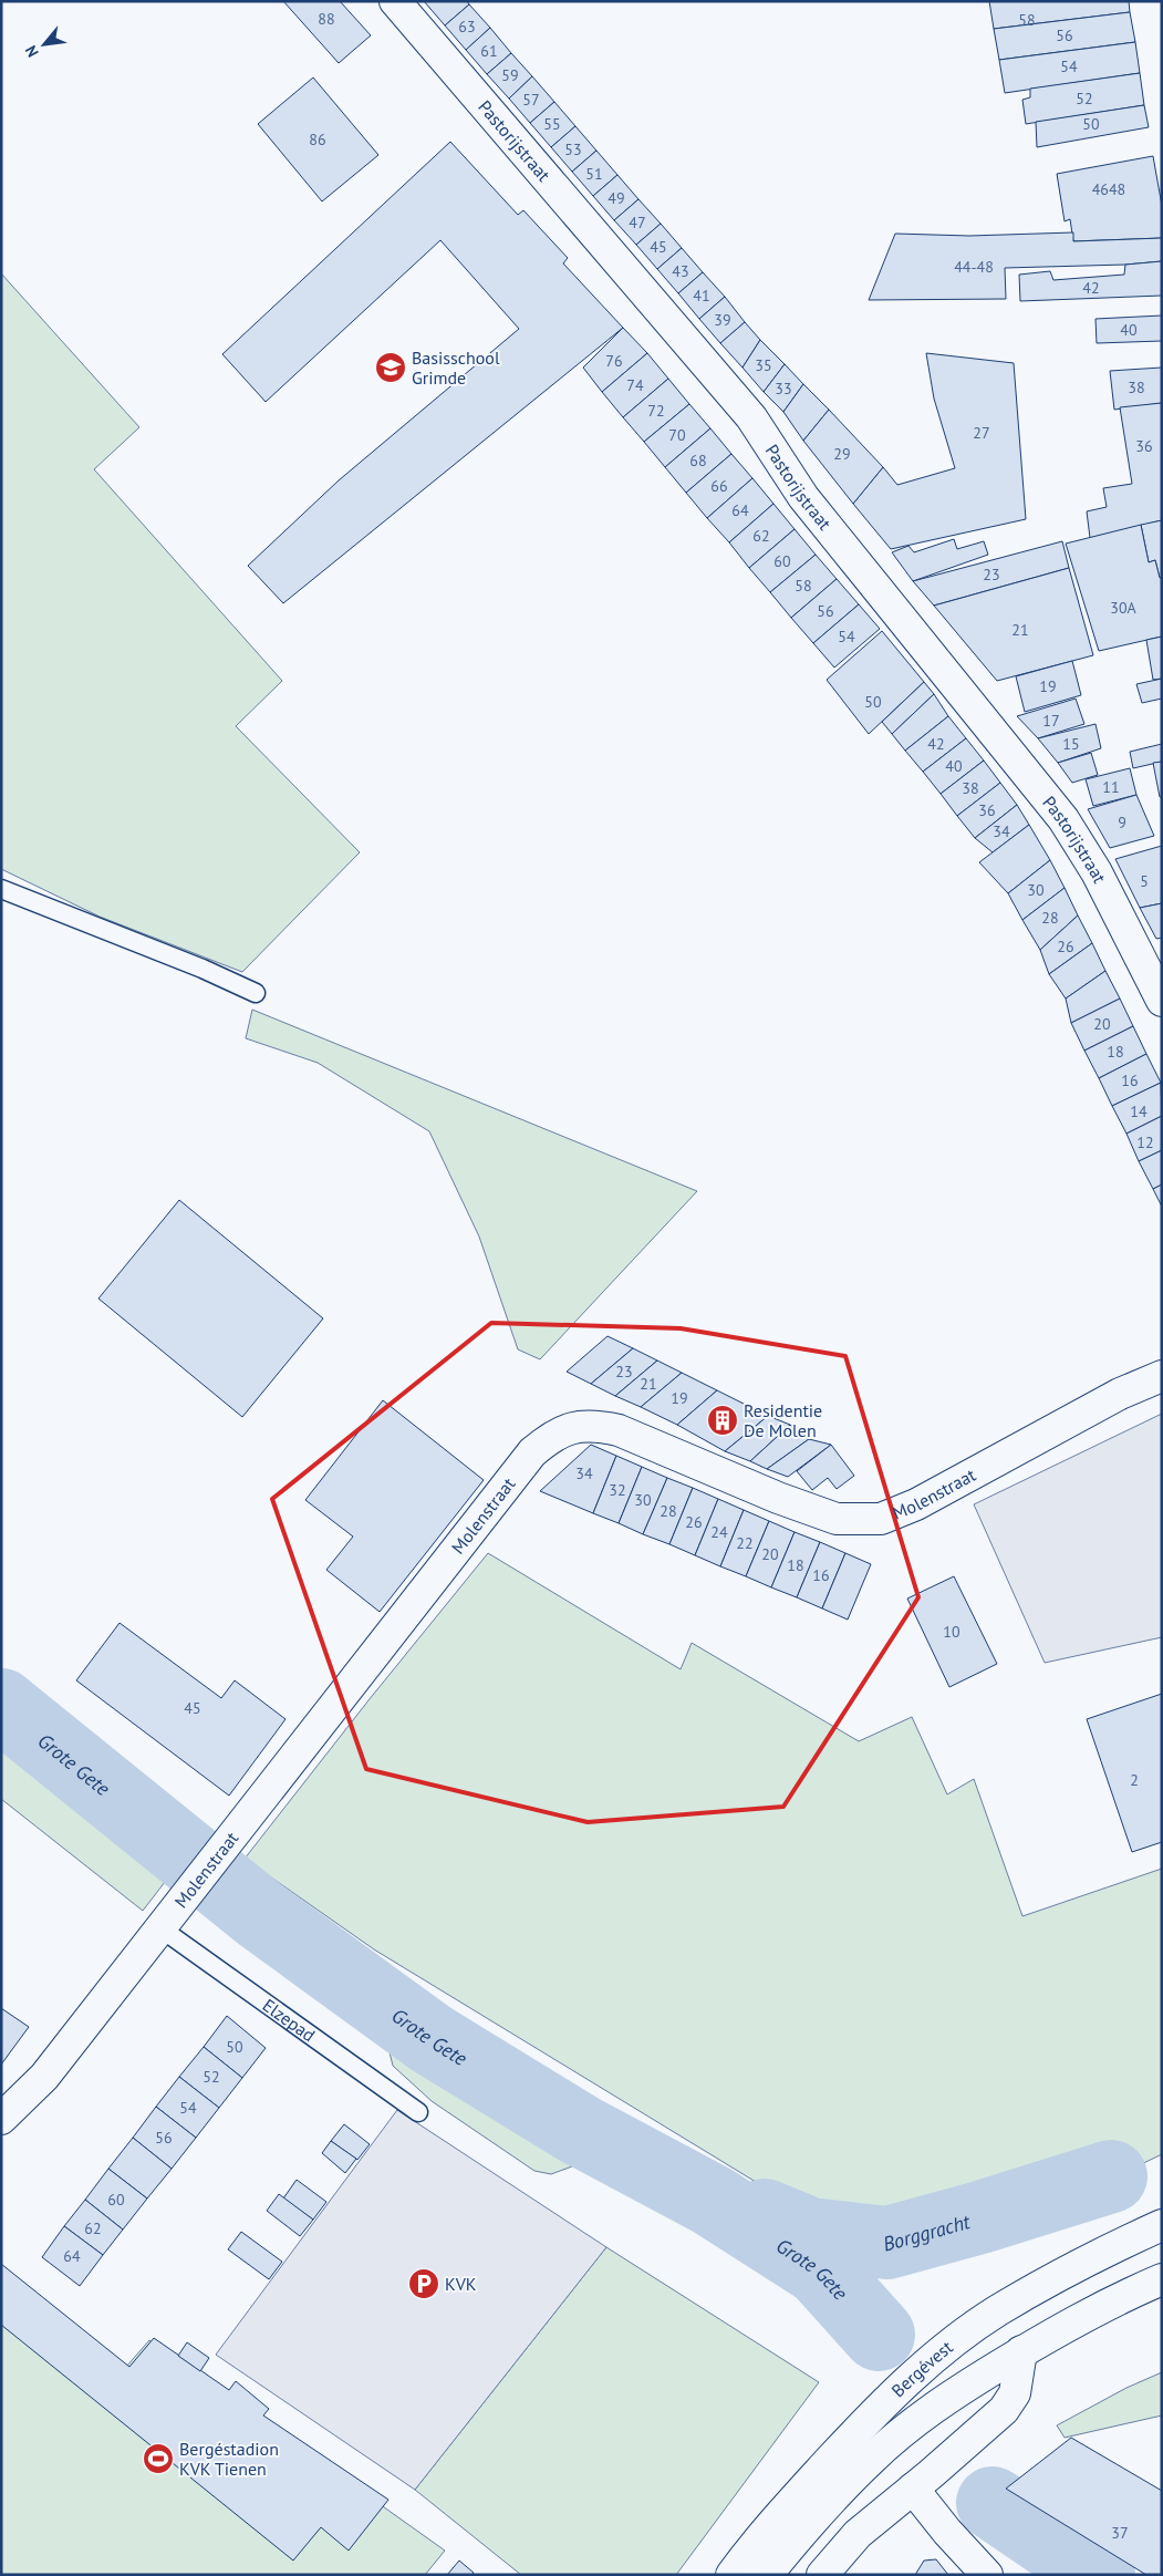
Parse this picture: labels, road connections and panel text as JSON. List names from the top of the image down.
{
  "streets": {
    "street": ["Pastorijstraat", "Molenstraat", "Bergévest"],
    "lane": ["Elzepad"]
  },
  "crossings": [
    ["Molenstraat", "Elzepad"]
  ],
  "water": ["Grote Gete", "Borggracht"],
  "places": {
    "school or university": ["Basisschool Grimde"],
    "building": ["Residentie De Molen"],
    "parking": ["KVK"],
    "sports": ["Bergéstadion KVK Tienen"]
  },
  "house_numbers": [
    "88",
    "58",
    "63",
    "56",
    "61",
    "54",
    "59",
    "52",
    "57",
    "55",
    "50",
    "86",
    "53",
    "51",
    "4648",
    "49",
    "47",
    "45",
    "44-48",
    "43",
    "42",
    "41",
    "39",
    "40",
    "76",
    "35",
    "74",
    "38",
    "33",
    "72",
    "27",
    "70",
    "36",
    "29",
    "68",
    "66",
    "64",
    "62",
    "60",
    "23",
    "58",
    "30A",
    "56",
    "21",
    "54",
    "19",
    "50",
    "17",
    "42",
    "15",
    "40",
    "11",
    "38",
    "36",
    "9",
    "34",
    "5",
    "30",
    "28",
    "26",
    "20",
    "18",
    "16",
    "14",
    "12",
    "23",
    "21",
    "19",
    "34",
    "32",
    "30",
    "28",
    "26",
    "24",
    "22",
    "20",
    "18",
    "16",
    "10",
    "45",
    "2",
    "50",
    "52",
    "54",
    "56",
    "60",
    "62",
    "64",
    "37"
  ],
  "north": "bottom left"
}
